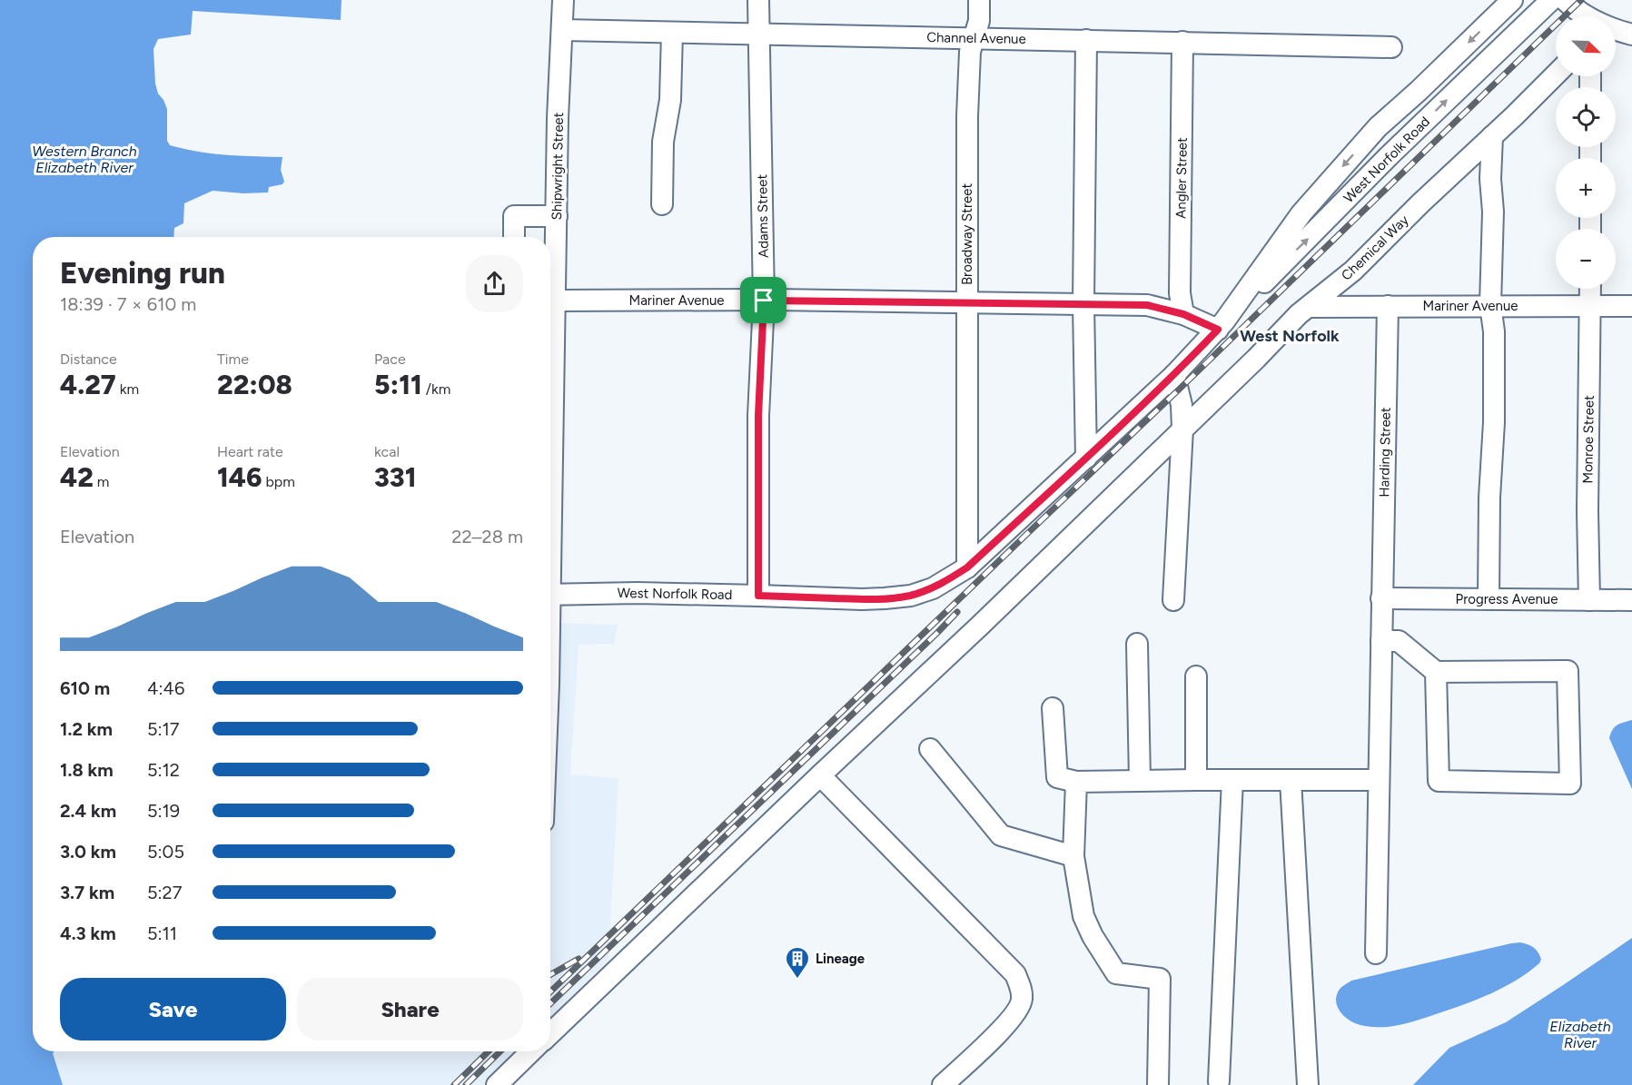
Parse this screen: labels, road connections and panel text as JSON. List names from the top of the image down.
{
  "streets": {
    "street": [
      "Channel Avenue",
      "West Norfolk Road",
      "Shipwright Street",
      "Angler Street",
      "Adams Street",
      "Broadway Street",
      "Chemical Way",
      "Mariner Avenue",
      "Monroe Street",
      "Harding Street",
      "Progress Avenue"
    ]
  },
  "crossings": [
    ["Channel Avenue", "Shipwright Street"],
    ["Channel Avenue", "Angler Street"],
    ["Channel Avenue", "Adams Street"],
    ["Channel Avenue", "Broadway Street"],
    ["West Norfolk Road", "Adams Street"],
    ["West Norfolk Road", "Broadway Street"],
    ["West Norfolk Road", "Mariner Avenue"],
    ["Shipwright Street", "Mariner Avenue"],
    ["Angler Street", "Mariner Avenue"],
    ["Adams Street", "Mariner Avenue"],
    ["Broadway Street", "Mariner Avenue"],
    ["Chemical Way", "Mariner Avenue"],
    ["Mariner Avenue", "Monroe Street"],
    ["Mariner Avenue", "Harding Street"],
    ["Monroe Street", "Progress Avenue"],
    ["Harding Street", "Progress Avenue"]
  ],
  "districts": ["West Norfolk"],
  "water": ["Western Branch Elizabeth River", "Elizabeth River"],
  "places": {
    "building": ["Lineage"]
  },
  "north": "bottom right",
  "page": {
    "map_buttons": ["+", "−"],
    "heading": ["Evening run", "18:39 · 7 × 610 m"],
    "stats": [
      ["Distance", "4.27 km"],
      ["Time", "22:08"],
      ["Pace", "5:11 /km"],
      ["Elevation", "42 m"],
      ["Heart rate", "146 bpm"],
      ["kcal", "331"]
    ],
    "chart": ["Elevation", "22–28 m"],
    "list": [
      {
        "name": "610 m",
        "note": "4:46"
      },
      {
        "name": "1.2 km",
        "note": "5:17"
      },
      {
        "name": "1.8 km",
        "note": "5:12"
      },
      {
        "name": "2.4 km",
        "note": "5:19"
      },
      {
        "name": "3.0 km",
        "note": "5:05"
      },
      {
        "name": "3.7 km",
        "note": "5:27"
      },
      {
        "name": "4.3 km",
        "note": "5:11"
      }
    ],
    "buttons": ["Save", "Share"]
  }
}
